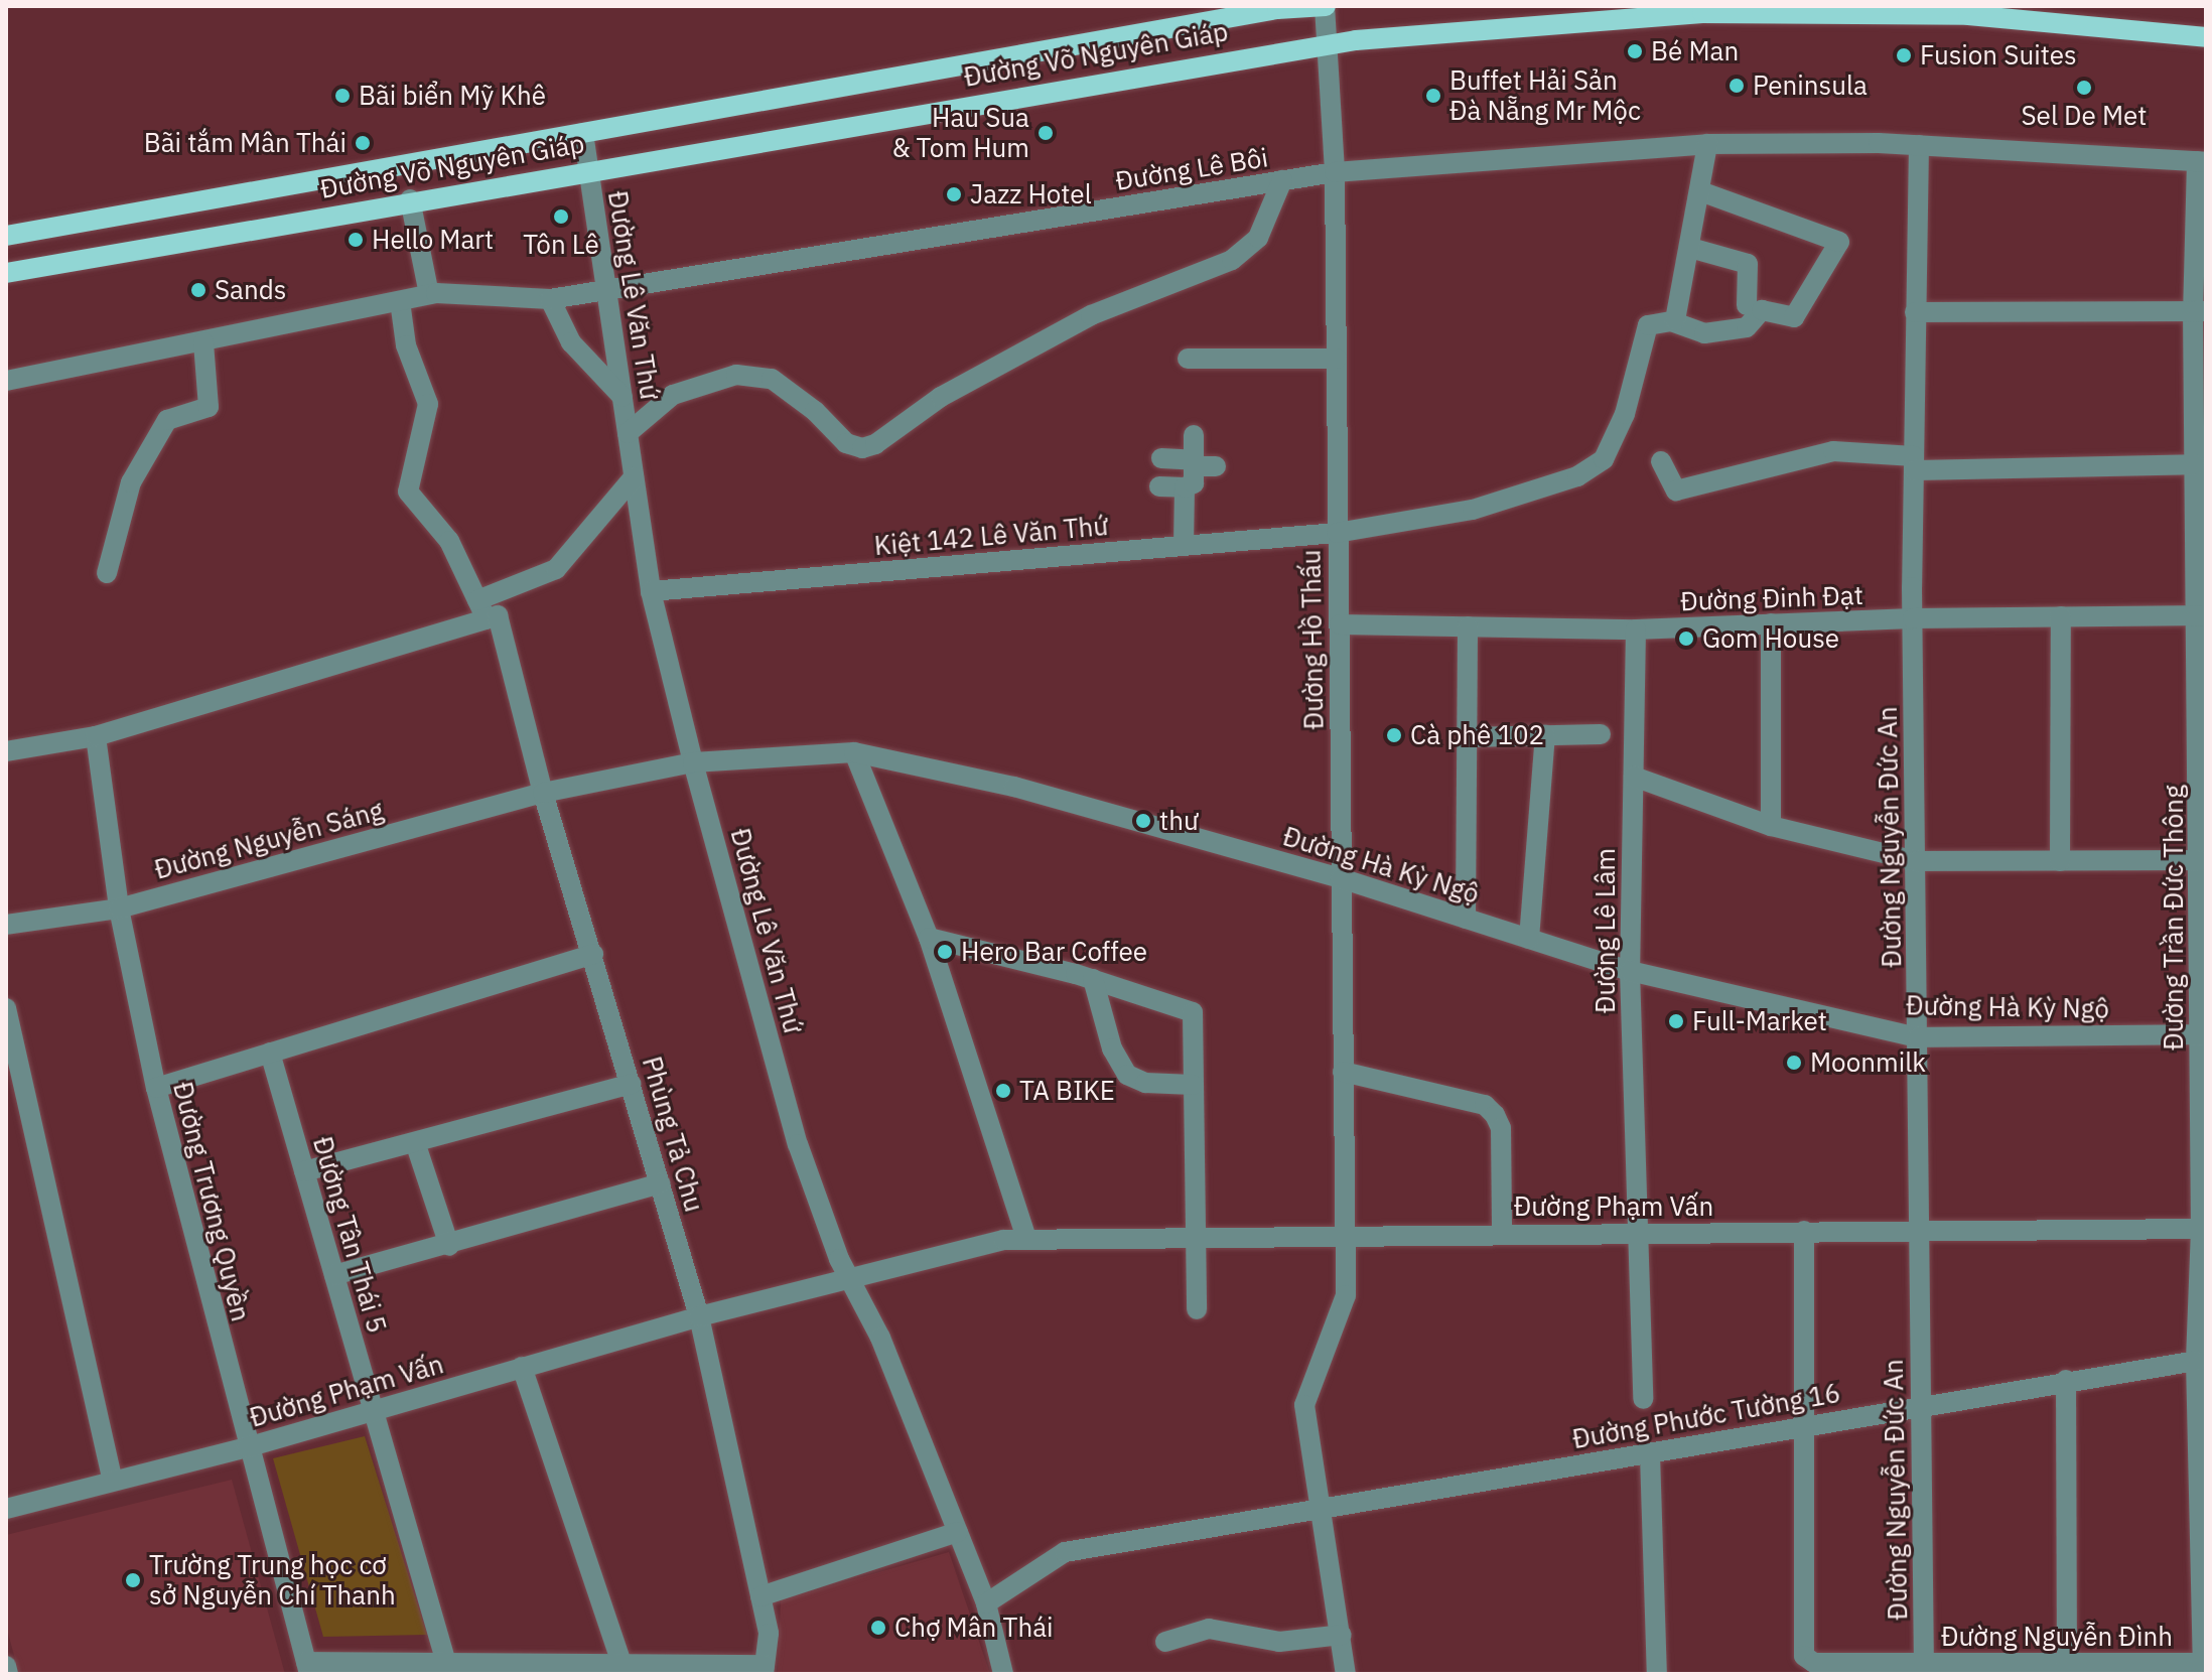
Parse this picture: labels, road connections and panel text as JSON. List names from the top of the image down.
{
  "streets": {
    "main road": ["Đường Võ Nguyên Giáp"],
    "street": [
      "Đường Lê Bôi",
      "Đường Lê Văn Thứ",
      "Kiệt 142 Lê Văn Thứ",
      "Đường Đinh Đạt",
      "Đường Hồ Thấu",
      "Đường Nguyễn Đức An",
      "Đường Nguyễn Sáng",
      "Đường Hà Kỳ Ngộ",
      "Đường Trần Đức Thông",
      "Đường Lê Lâm",
      "Phùng Tả Chu",
      "Đường Trương Quyền",
      "Đường Phạm Vấn",
      "Đường Tân Thái 5",
      "Đường Phước Tường 16",
      "Đường Nguyễn Đình"
    ]
  },
  "crossings": [
    ["Đường Võ Nguyên Giáp", "Đường Lê Văn Thứ"],
    ["Đường Võ Nguyên Giáp", "Đường Hồ Thấu"],
    ["Đường Lê Bôi", "Đường Lê Văn Thứ"],
    ["Đường Lê Bôi", "Đường Hồ Thấu"],
    ["Đường Lê Bôi", "Đường Nguyễn Đức An"],
    ["Đường Lê Bôi", "Đường Trần Đức Thông"],
    ["Đường Lê Bôi", "Phùng Tả Chu"],
    ["Đường Lê Văn Thứ", "Kiệt 142 Lê Văn Thứ"],
    ["Đường Lê Văn Thứ", "Đường Hà Kỳ Ngộ"],
    ["Đường Lê Văn Thứ", "Đường Phạm Vấn"],
    ["Đường Lê Văn Thứ", "Đường Phước Tường 16"],
    ["Kiệt 142 Lê Văn Thứ", "Đường Hồ Thấu"],
    ["Đường Đinh Đạt", "Đường Hồ Thấu"],
    ["Đường Đinh Đạt", "Đường Nguyễn Đức An"],
    ["Đường Đinh Đạt", "Đường Trần Đức Thông"],
    ["Đường Đinh Đạt", "Đường Lê Lâm"],
    ["Đường Hồ Thấu", "Đường Hà Kỳ Ngộ"],
    ["Đường Hồ Thấu", "Đường Phạm Vấn"],
    ["Đường Hồ Thấu", "Đường Phước Tường 16"],
    ["Đường Nguyễn Đức An", "Đường Hà Kỳ Ngộ"],
    ["Đường Nguyễn Đức An", "Đường Phạm Vấn"],
    ["Đường Nguyễn Đức An", "Đường Phước Tường 16"],
    ["Đường Nguyễn Đức An", "Đường Nguyễn Đình"],
    ["Đường Nguyễn Sáng", "Đường Hà Kỳ Ngộ"],
    ["Đường Nguyễn Sáng", "Phùng Tả Chu"],
    ["Đường Nguyễn Sáng", "Đường Trương Quyền"],
    ["Đường Hà Kỳ Ngộ", "Đường Trần Đức Thông"],
    ["Đường Hà Kỳ Ngộ", "Đường Lê Lâm"],
    ["Đường Hà Kỳ Ngộ", "Phùng Tả Chu"],
    ["Đường Trần Đức Thông", "Đường Phạm Vấn"],
    ["Đường Trần Đức Thông", "Đường Phước Tường 16"],
    ["Đường Trần Đức Thông", "Đường Nguyễn Đình"],
    ["Đường Lê Lâm", "Đường Phạm Vấn"],
    ["Phùng Tả Chu", "Đường Phạm Vấn"],
    ["Đường Trương Quyền", "Đường Phạm Vấn"],
    ["Đường Phạm Vấn", "Đường Tân Thái 5"],
    ["Đường Phạm Vấn", "Đường Nguyễn Đình"],
    ["Đường Phước Tường 16", "Đường Nguyễn Đình"]
  ],
  "places": [
    "Bé Man",
    "Fusion Suites",
    "Peninsula",
    "Sel De Met",
    "Bãi biển Mỹ Khê",
    "Buffet Hải Sản Đà Nẵng Mr Mộc",
    "Hau Sua & Tom Hum",
    "Bãi tắm Mân Thái",
    "Jazz Hotel",
    "Tôn Lê",
    "Hello Mart",
    "Sands",
    "Gom House",
    "Cà phê 102",
    "thư",
    "Hero Bar Coffee",
    "Full-Market",
    "Moonmilk",
    "TA BIKE",
    "Trường Trung học cơ sở Nguyễn Chí Thanh",
    "Chợ Mân Thái"
  ]
}
